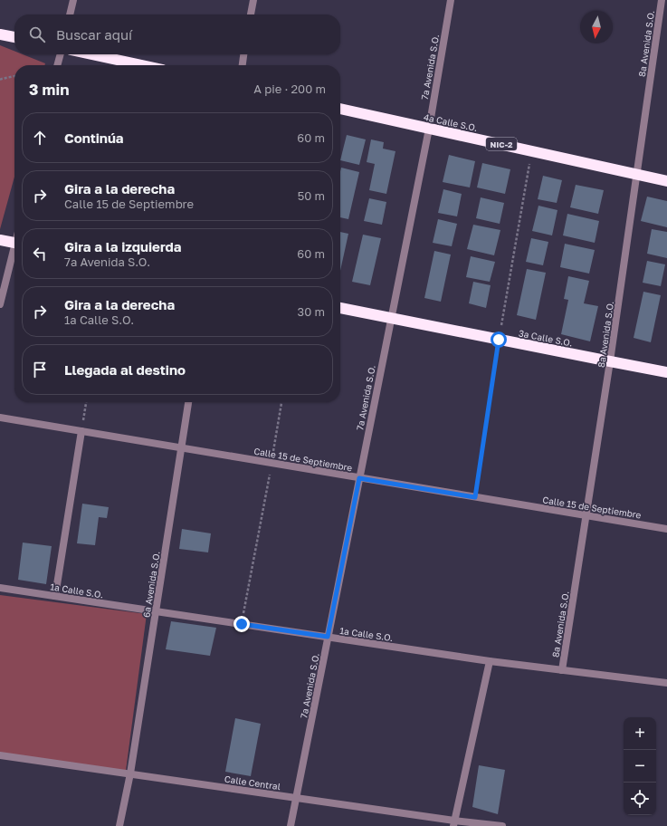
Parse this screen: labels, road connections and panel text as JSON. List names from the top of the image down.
{
  "streets": {
    "highway": ["4a Calle S.O.", "NIC-2", "3a Calle S.O."],
    "street": [
      "8a Avenida S.O.",
      "7a Avenida S.O.",
      "Calle 15 de Septiembre",
      "6a Avenida S.O.",
      "1a Calle S.O.",
      "Calle Central"
    ]
  },
  "crossings": [
    ["8a Avenida S.O.", "4a Calle S.O."],
    ["8a Avenida S.O.", "3a Calle S.O."],
    ["8a Avenida S.O.", "Calle 15 de Septiembre"],
    ["8a Avenida S.O.", "1a Calle S.O."],
    ["7a Avenida S.O.", "4a Calle S.O."],
    ["7a Avenida S.O.", "3a Calle S.O."],
    ["7a Avenida S.O.", "Calle 15 de Septiembre"],
    ["7a Avenida S.O.", "1a Calle S.O."],
    ["7a Avenida S.O.", "Calle Central"],
    ["Calle 15 de Septiembre", "6a Avenida S.O."],
    ["6a Avenida S.O.", "1a Calle S.O."],
    ["6a Avenida S.O.", "Calle Central"]
  ],
  "north": "bottom",
  "page": {
    "search": "Buscar aquí",
    "heading": ["3 min", "A pie · 200 m"],
    "list": [
      ["Continúa", "60 m"],
      ["Gira a la derecha", "Calle 15 de Septiembre", "50 m"],
      ["Gira a la izquierda", "7a Avenida S.O.", "60 m"],
      ["Gira a la derecha", "1a Calle S.O.", "30 m"],
      "Llegada al destino"
    ],
    "map_buttons": ["+", "−"]
  }
}
